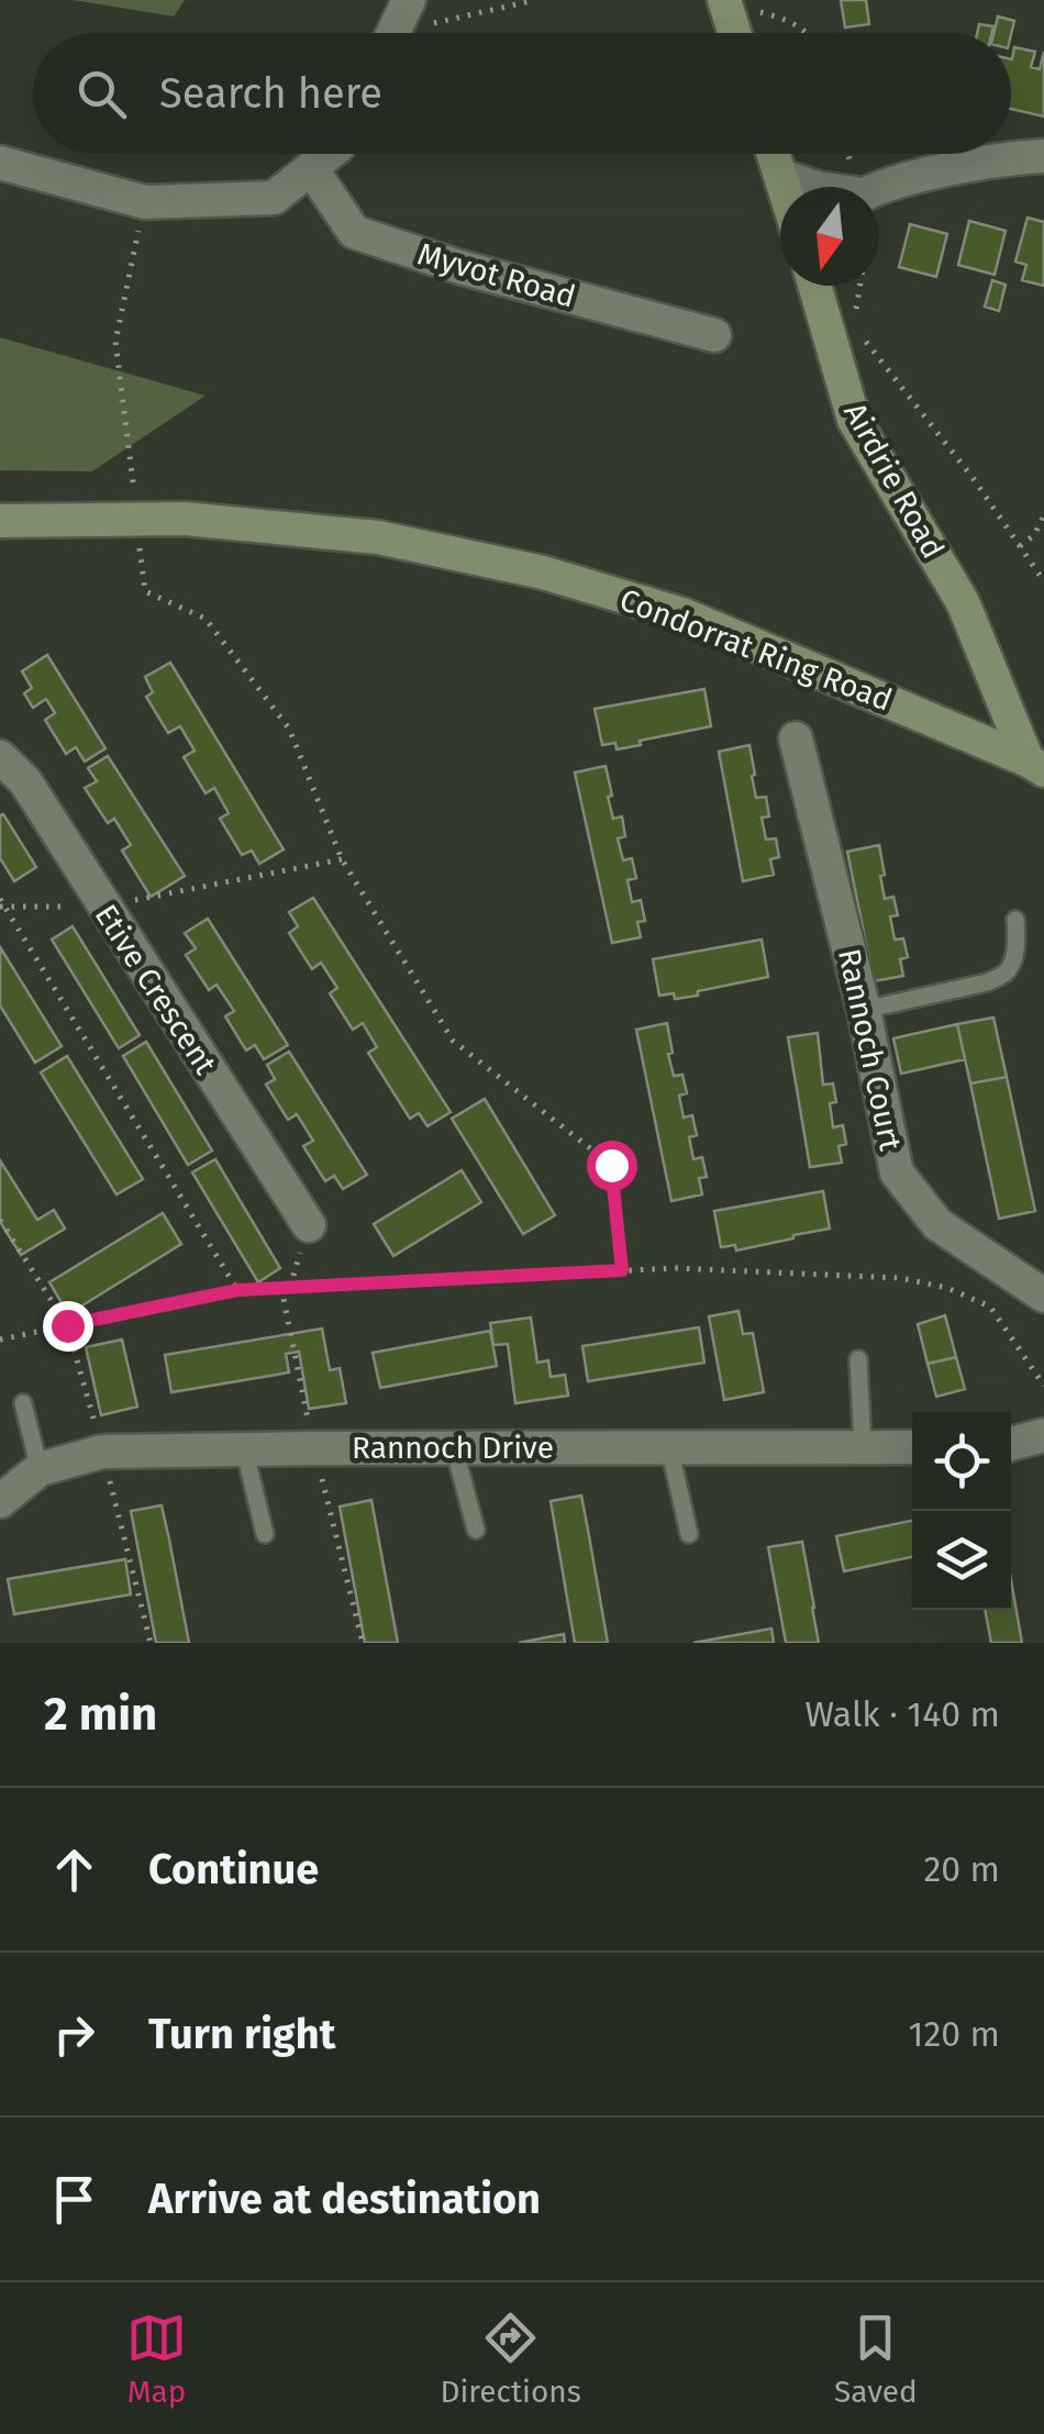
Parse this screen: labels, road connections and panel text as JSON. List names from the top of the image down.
{
  "streets": {
    "street": [
      "Myvot Road",
      "Airdrie Road",
      "Condorrat Ring Road",
      "Etive Crescent",
      "Rannoch Court",
      "Rannoch Drive"
    ]
  },
  "crossings": [
    ["Airdrie Road", "Condorrat Ring Road"]
  ],
  "north": "bottom",
  "page": {
    "search": "Search here",
    "heading": ["2 min", "Walk · 140 m"],
    "list": [
      ["Continue", "20 m"],
      ["Turn right", "120 m"],
      "Arrive at destination"
    ],
    "nav": ["Map", "Directions", "Saved"]
  }
}
